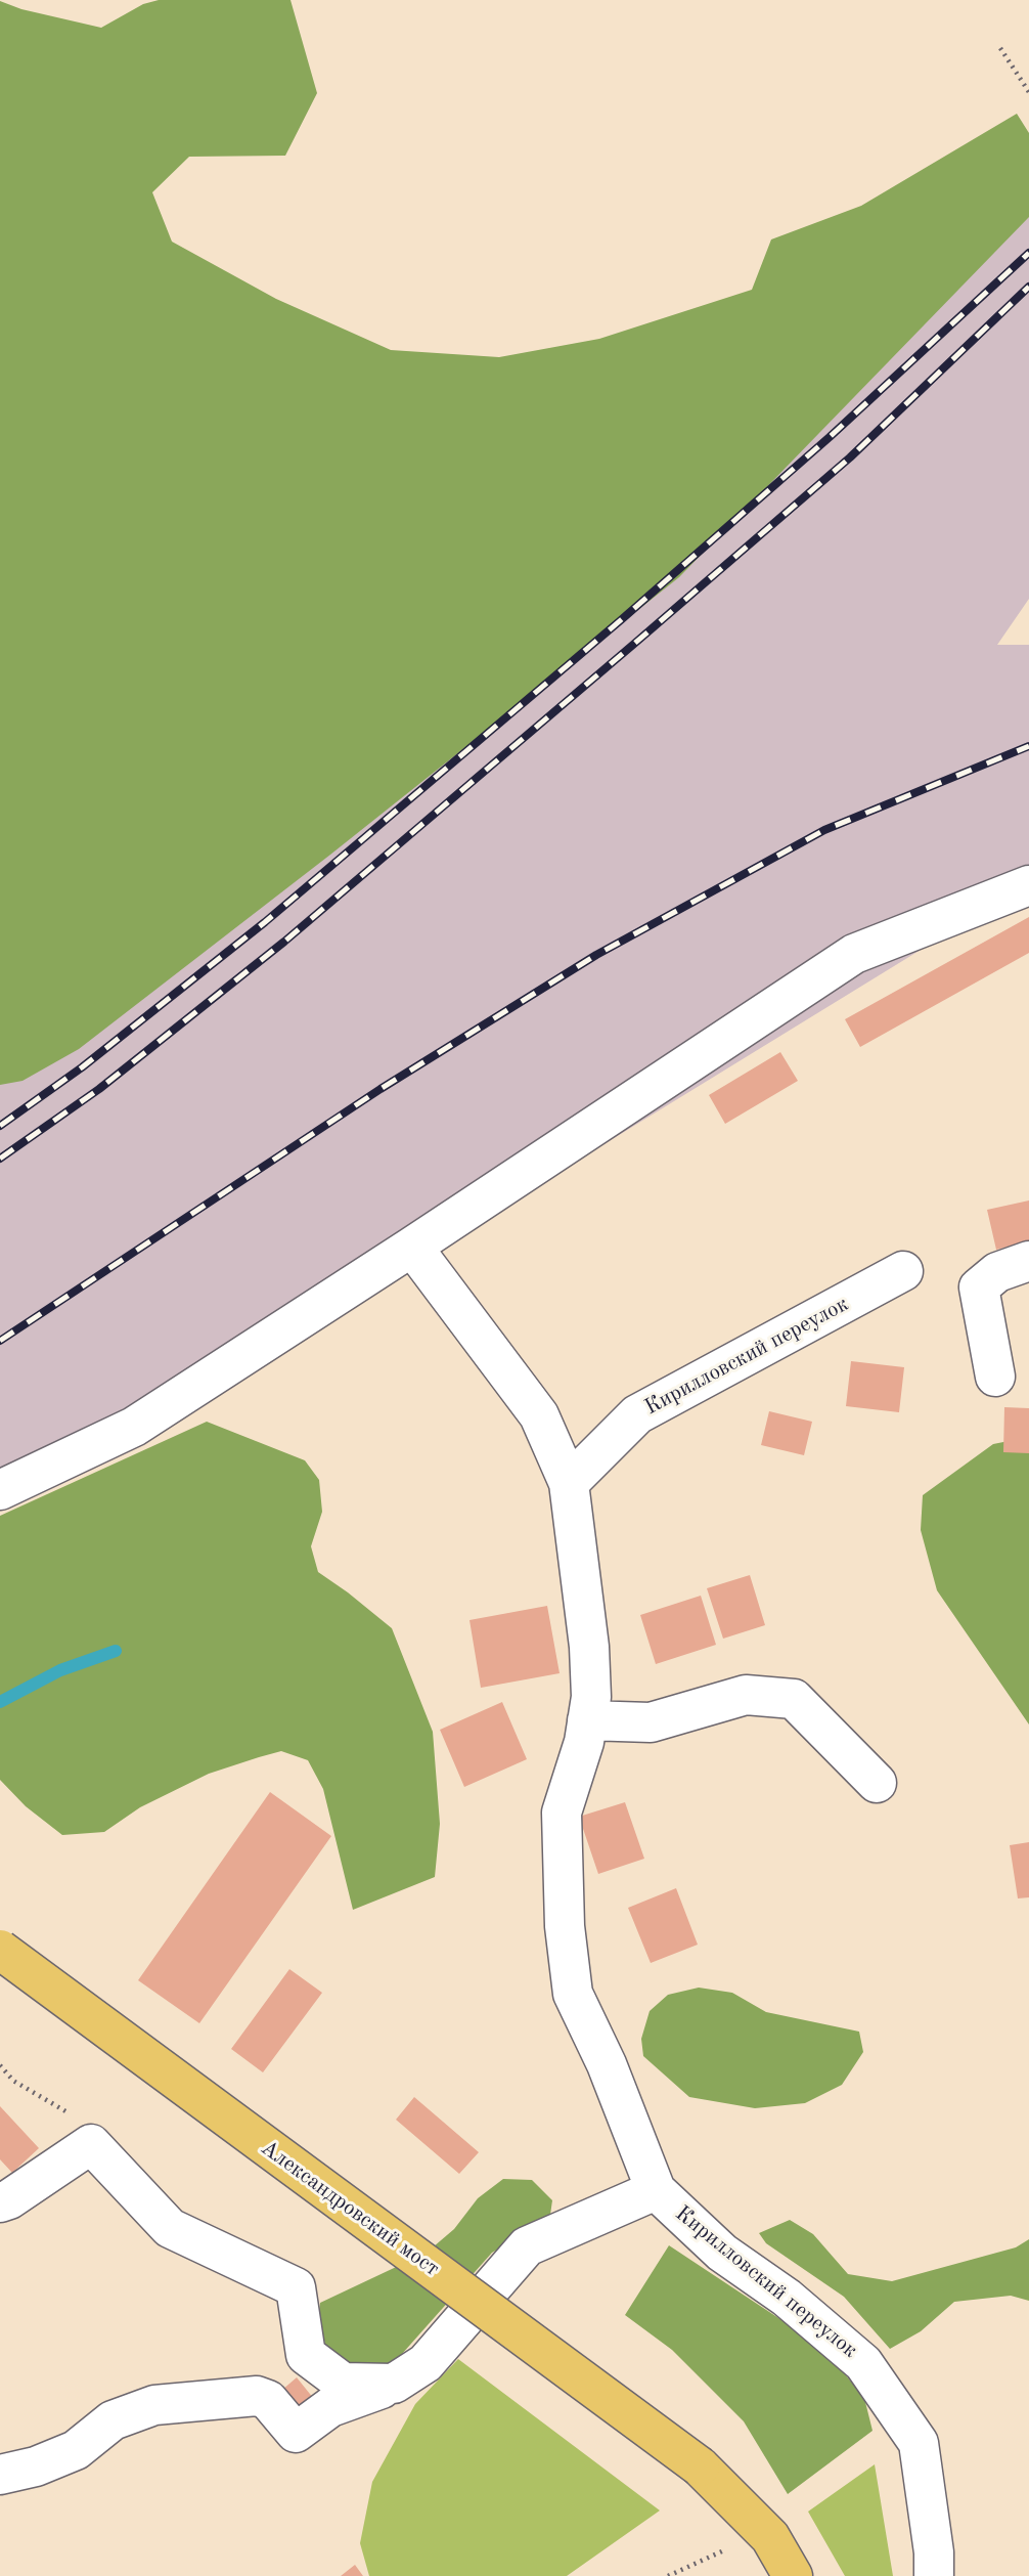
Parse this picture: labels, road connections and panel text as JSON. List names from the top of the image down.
{
  "streets": {
    "main road": ["Александровский мост"],
    "street": ["Кирилловский переулок"]
  }
}
